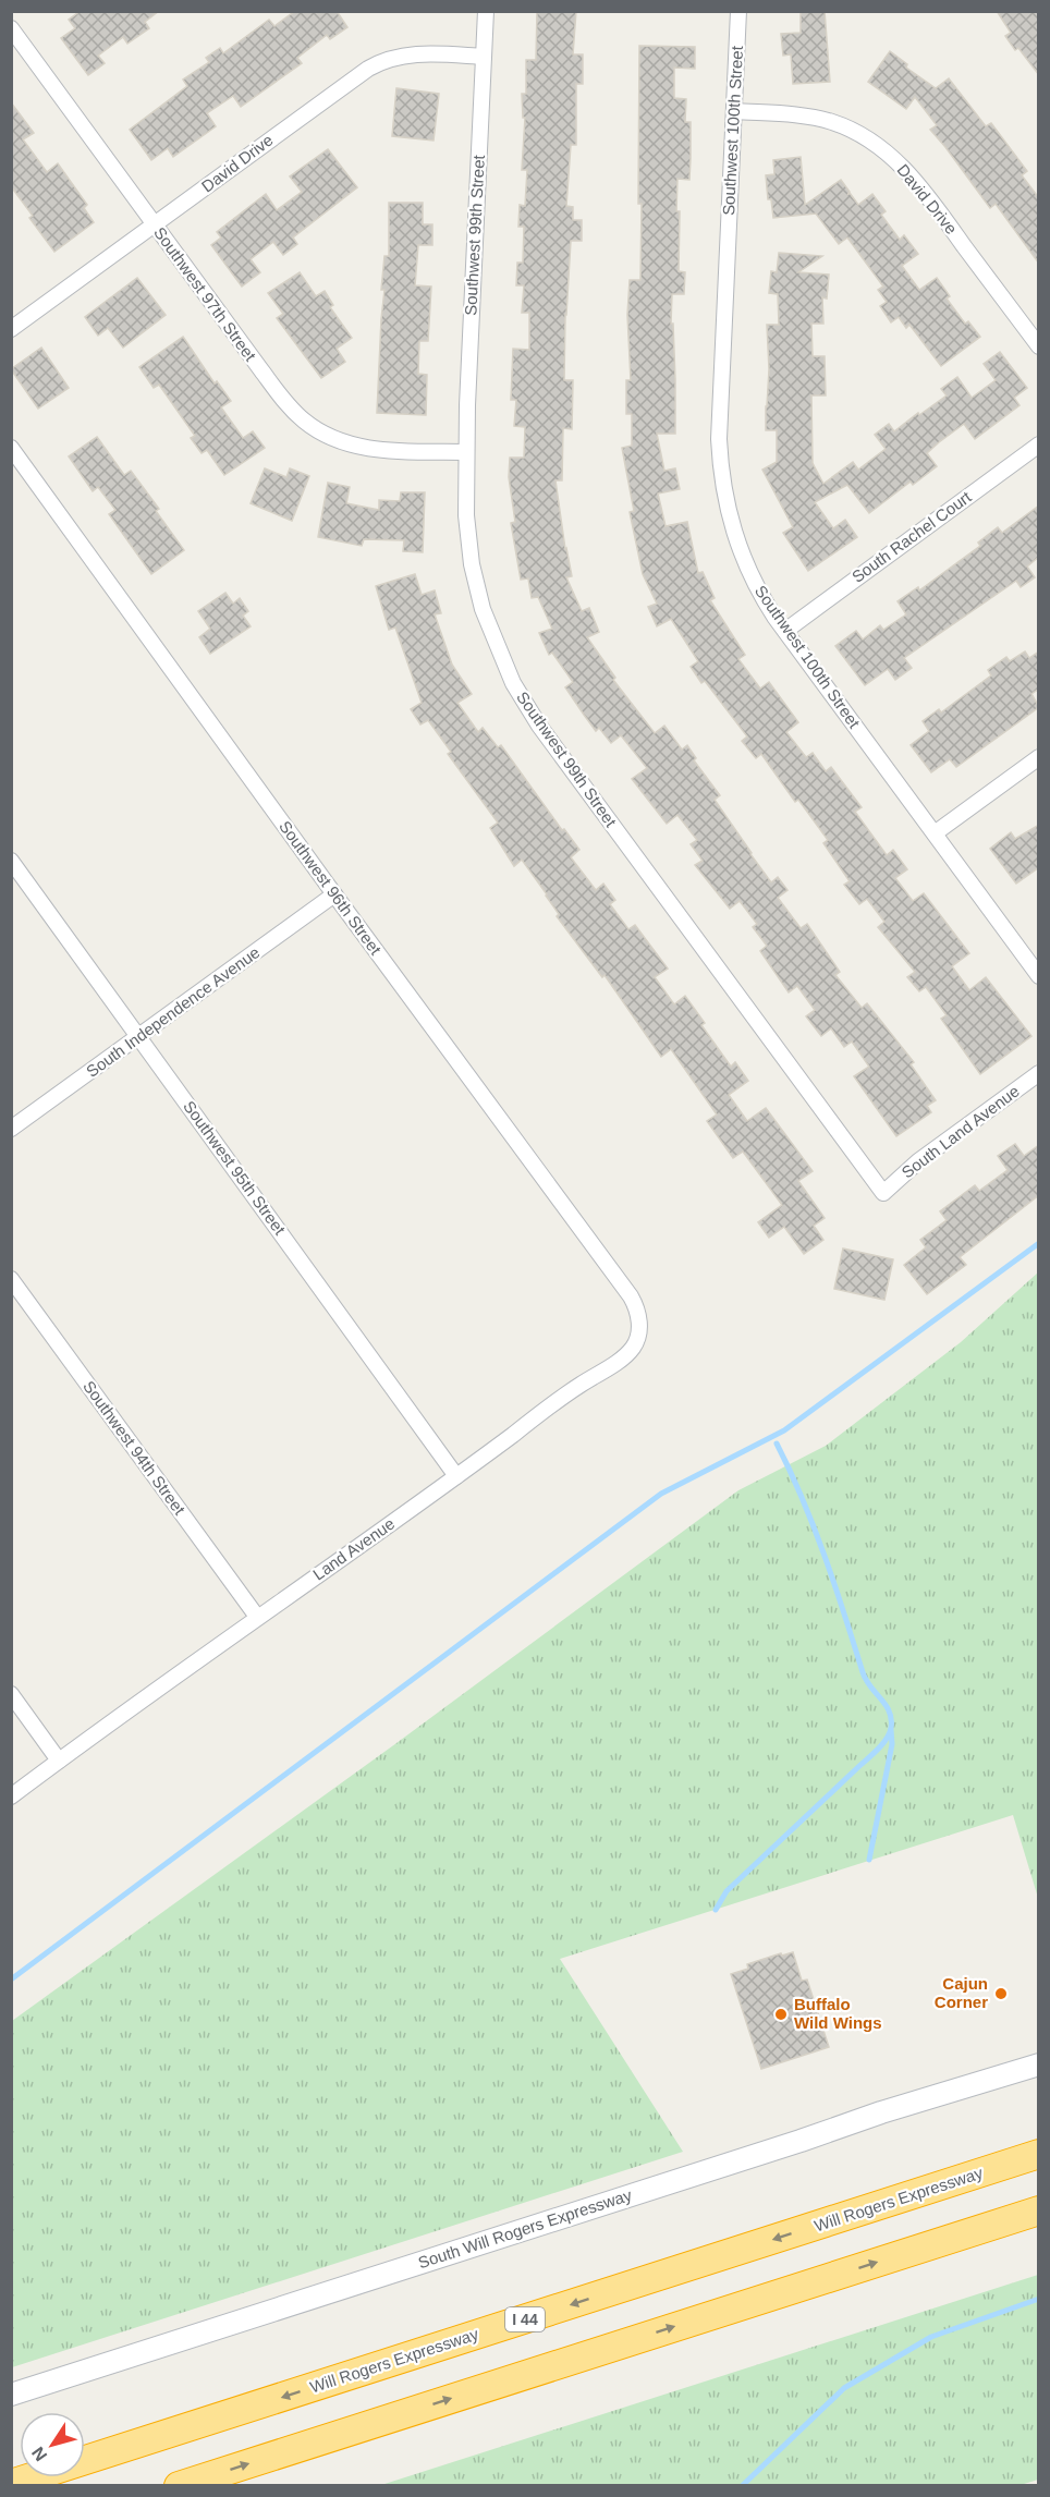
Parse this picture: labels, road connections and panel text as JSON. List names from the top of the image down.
{
  "streets": {
    "highway": ["Will Rogers Expressway", "I 44"],
    "main road": ["South Will Rogers Expressway"],
    "street": [
      "Southwest 100th Street",
      "David Drive",
      "Southwest 99th Street",
      "Southwest 97th Street",
      "South Rachel Court",
      "Southwest 96th Street",
      "South Independence Avenue",
      "South Land Avenue",
      "Southwest 95th Street",
      "Southwest 94th Street",
      "Land Avenue"
    ]
  },
  "crossings": [
    ["Southwest 100th Street", "David Drive"],
    ["Southwest 100th Street", "South Rachel Court"],
    ["David Drive", "Southwest 99th Street"],
    ["David Drive", "Southwest 97th Street"],
    ["Southwest 99th Street", "Southwest 97th Street"],
    ["Southwest 99th Street", "South Land Avenue"],
    ["Southwest 96th Street", "South Independence Avenue"],
    ["Southwest 96th Street", "Land Avenue"],
    ["South Independence Avenue", "Southwest 95th Street"],
    ["Southwest 95th Street", "Land Avenue"],
    ["Southwest 94th Street", "Land Avenue"]
  ],
  "places": ["Cajun Corner", "Buffalo Wild Wings"],
  "north": "bottom left"
}
